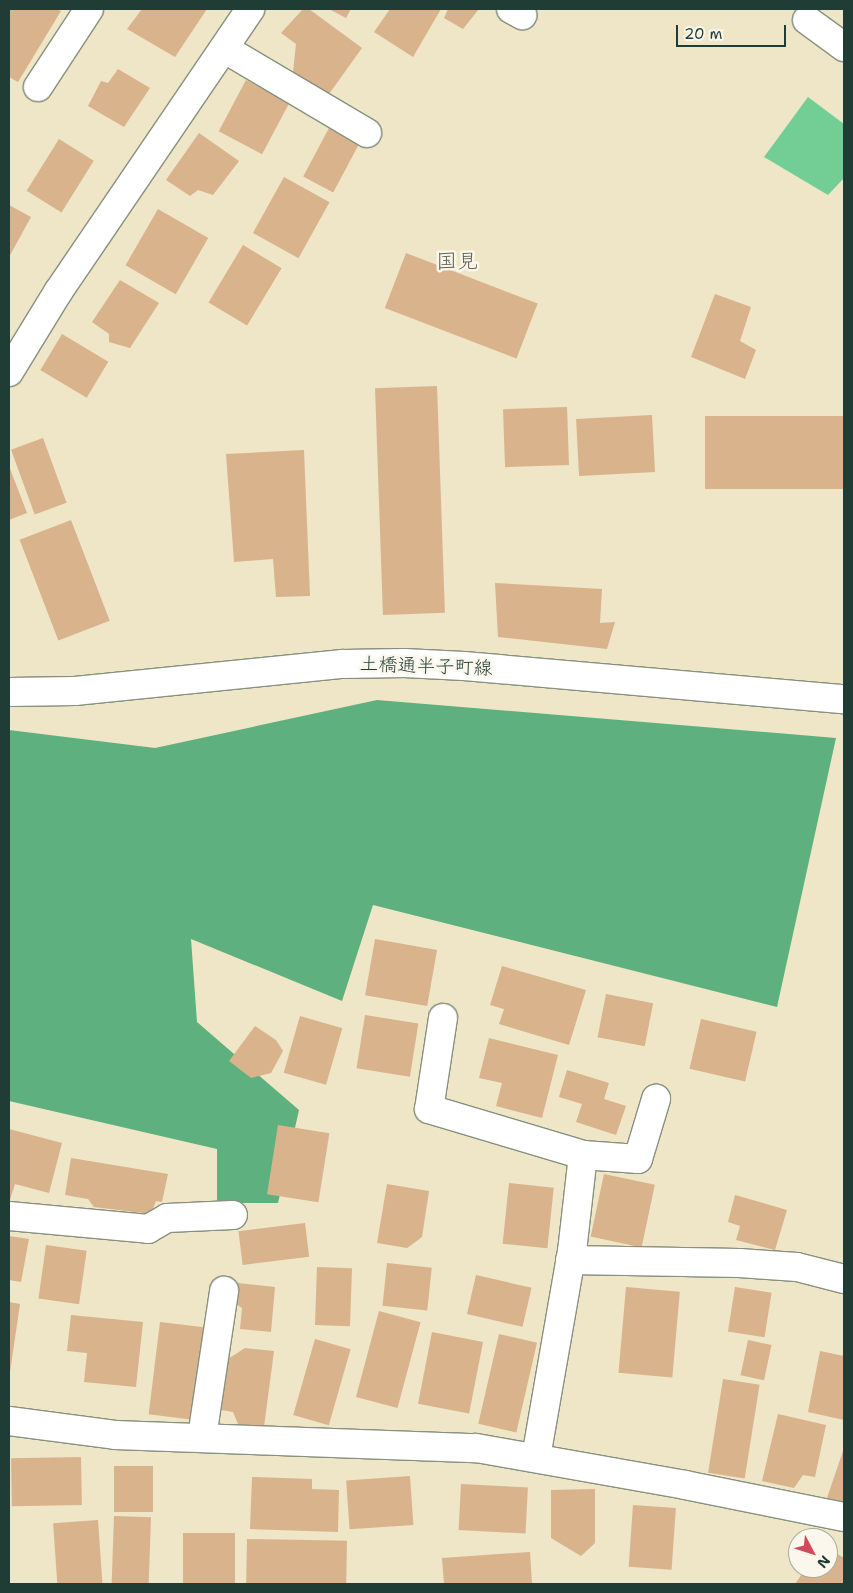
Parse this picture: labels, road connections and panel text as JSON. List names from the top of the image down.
{
  "streets": {
    "street": ["土橋通半子町線"]
  },
  "districts": ["国見"],
  "scale_bar": "20 m",
  "north": "bottom right"
}
